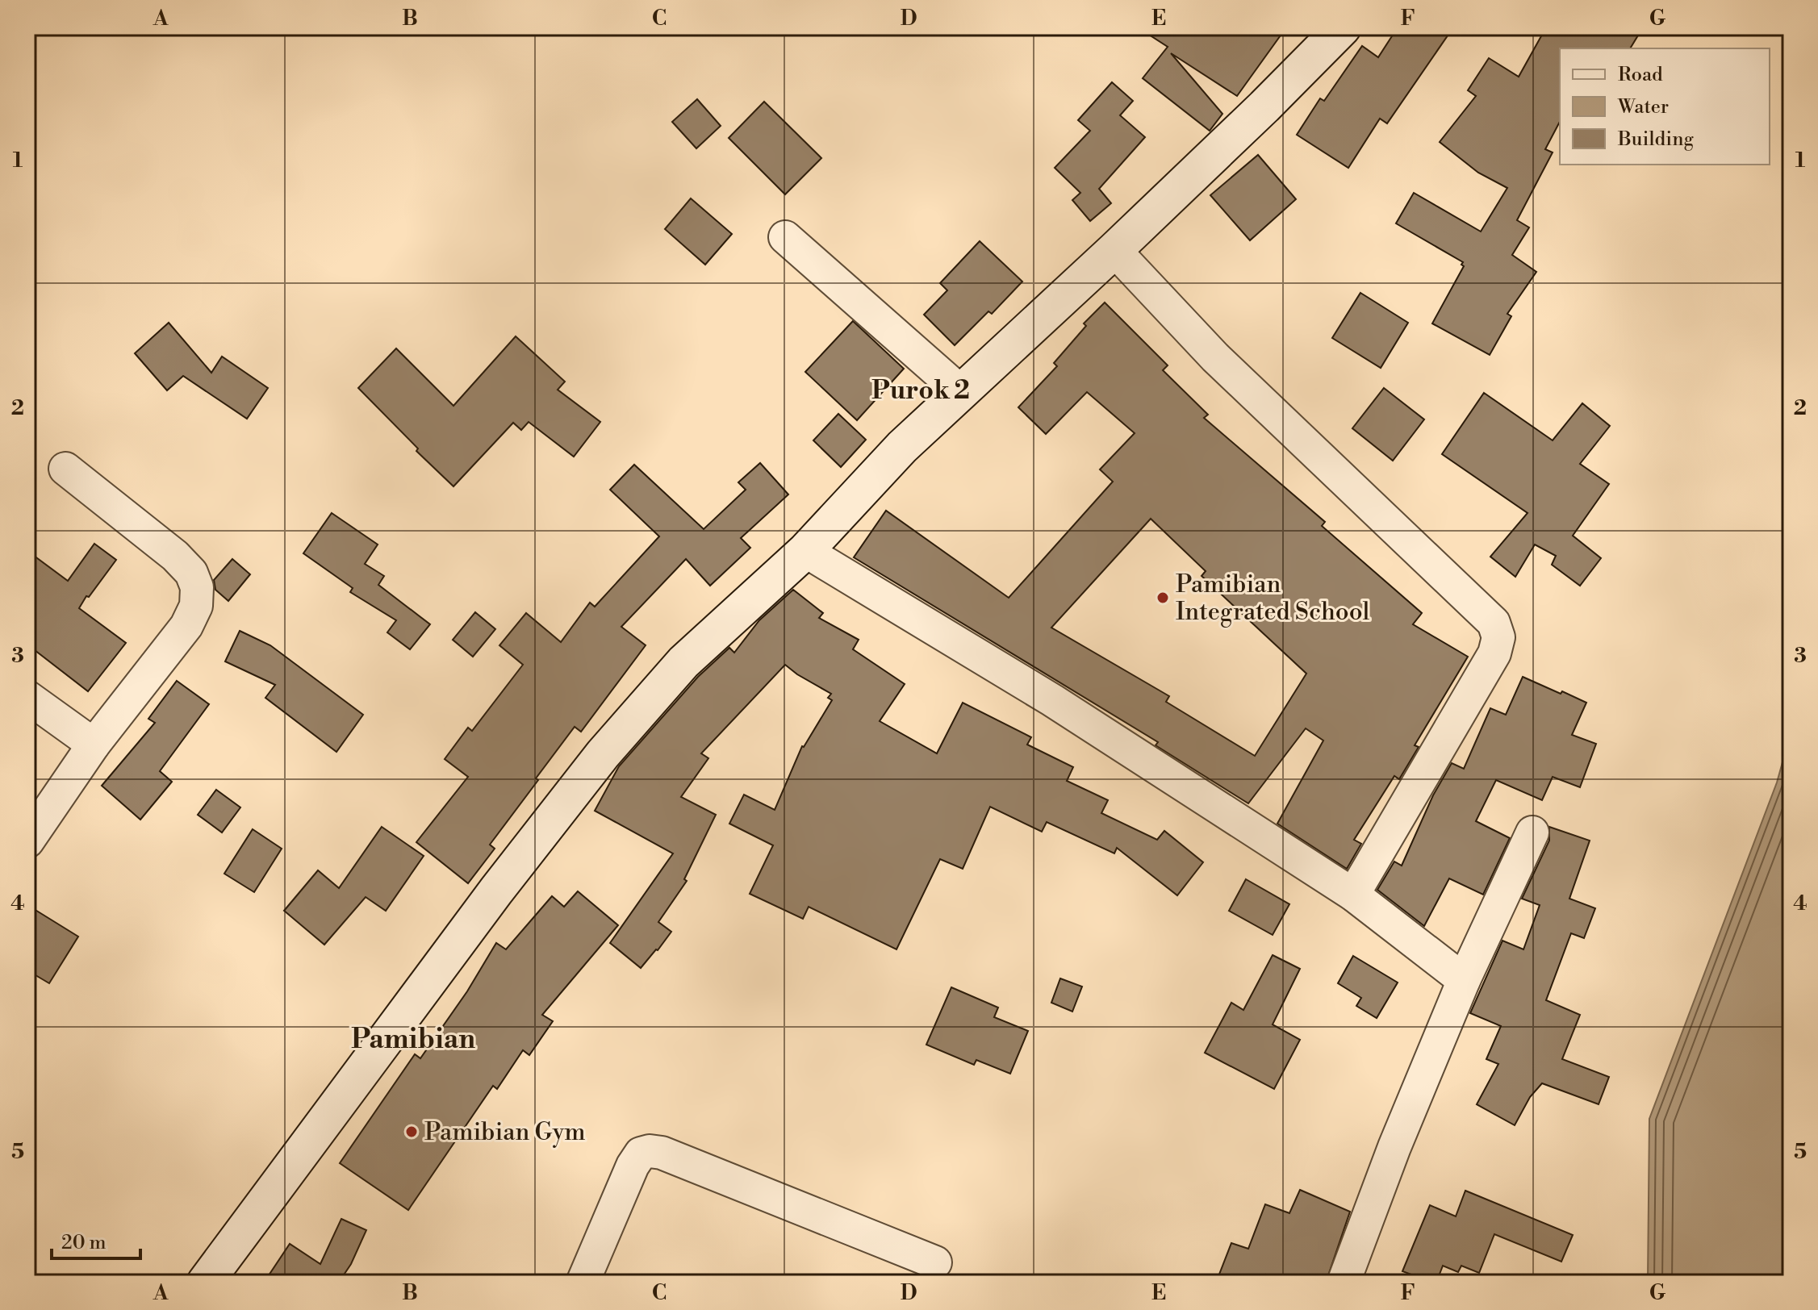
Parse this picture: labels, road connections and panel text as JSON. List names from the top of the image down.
{
  "districts": ["Purok 2", "Pamibian"],
  "places": ["Pamibian Integrated School", "Pamibian Gym"],
  "legend": ["Road", "Water", "Building"],
  "scale_bar": "20 m",
  "grid": {
    "columns": [
      "A",
      "B",
      "C",
      "D",
      "E",
      "F",
      "G"
    ],
    "rows": [
      "1",
      "2",
      "3",
      "4",
      "5"
    ]
  }
}
